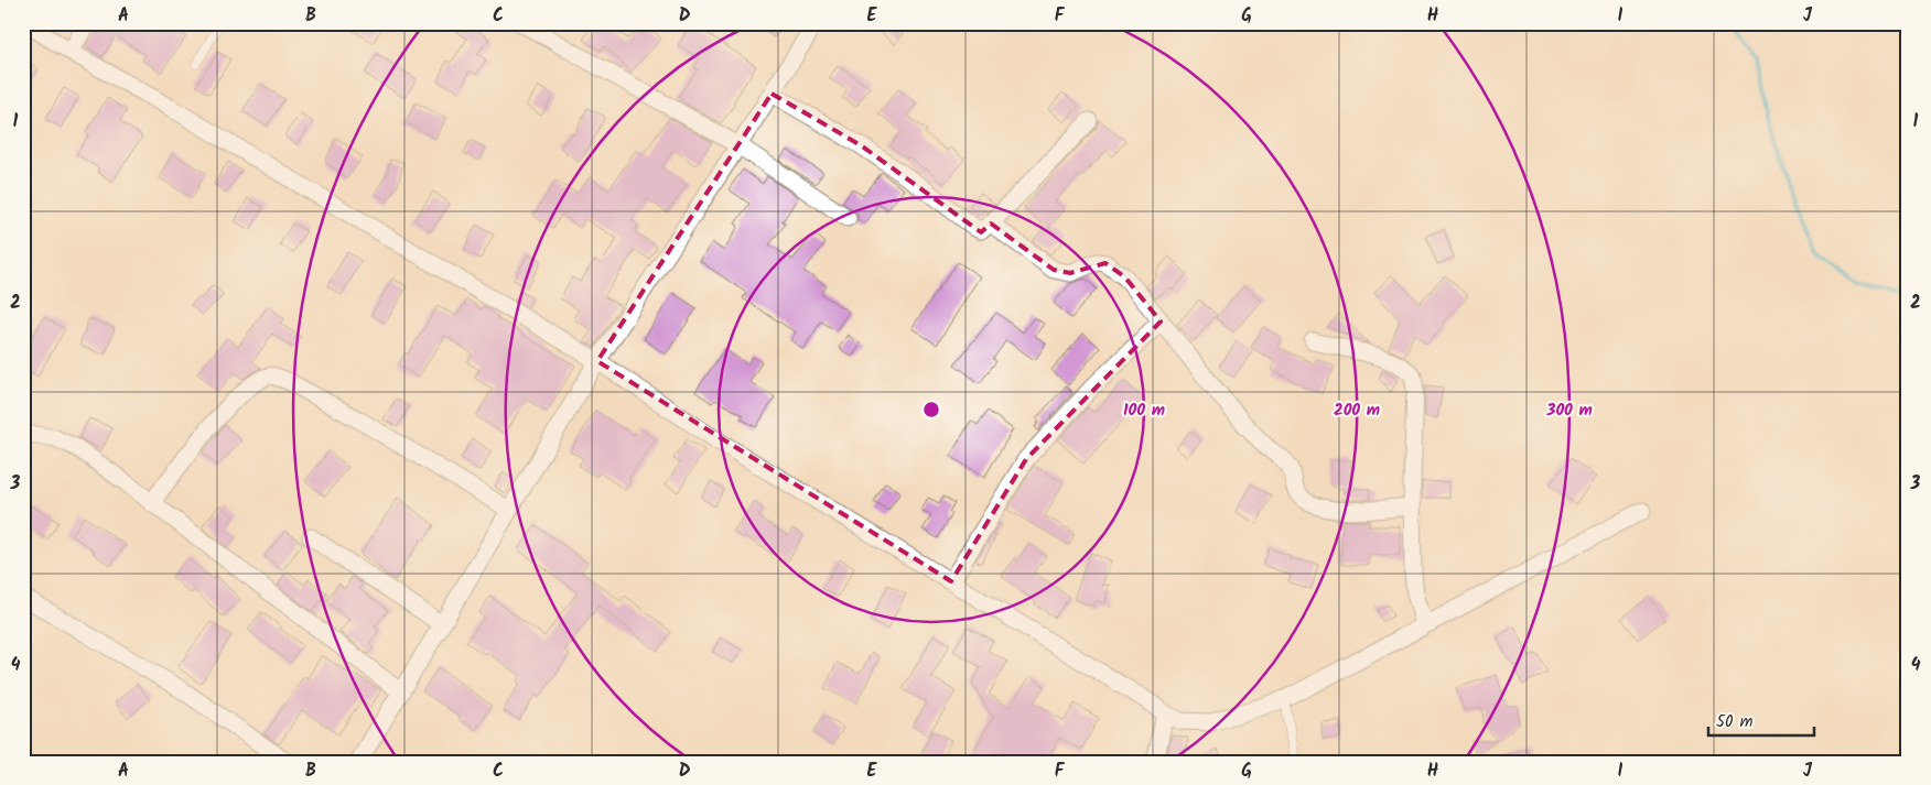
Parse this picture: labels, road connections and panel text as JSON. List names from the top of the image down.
{
  "scale_bar": "50 m",
  "grid": {
    "columns": [
      "A",
      "B",
      "C",
      "D",
      "E",
      "F",
      "G",
      "H",
      "I",
      "J"
    ],
    "rows": [
      "1",
      "2",
      "3",
      "4"
    ]
  },
  "rings": ["100 m", "200 m", "300 m"]
}
